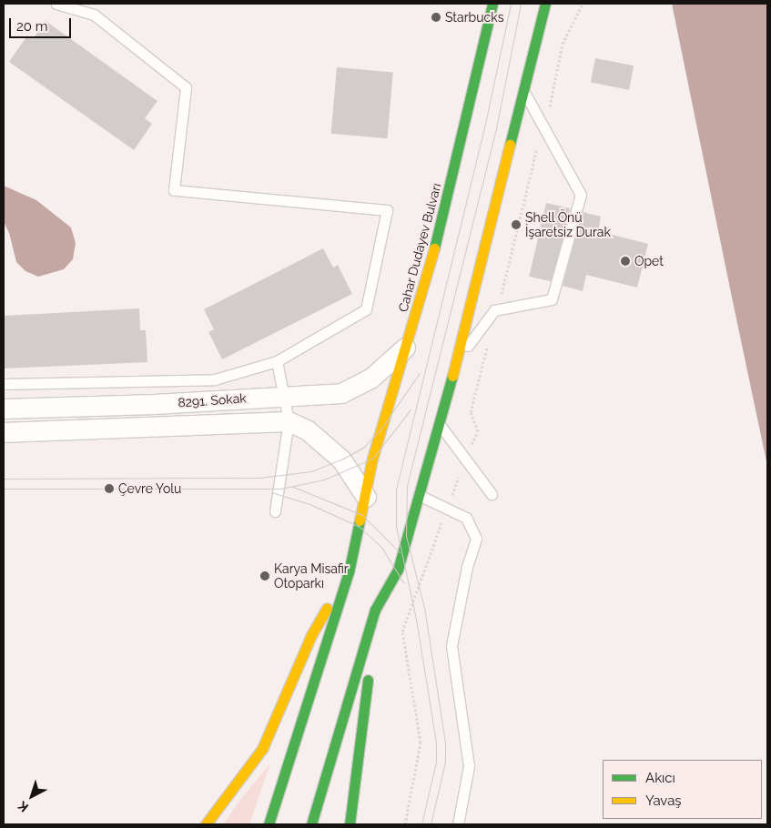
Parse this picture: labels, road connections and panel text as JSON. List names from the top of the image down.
{
  "streets": {
    "main road": ["Cahar Dudayev Bulvarı"],
    "street": ["8291. Sokak"]
  },
  "crossings": [
    ["Cahar Dudayev Bulvarı", "8291. Sokak"]
  ],
  "places": [
    "Starbucks",
    "Shell Önü İşaretsiz Durak",
    "Opet",
    "Çevre Yolu",
    "Karya Misafir Otoparkı"
  ],
  "legend": ["Akıcı", "Yavaş"],
  "scale_bar": "20 m",
  "north": "bottom left"
}
